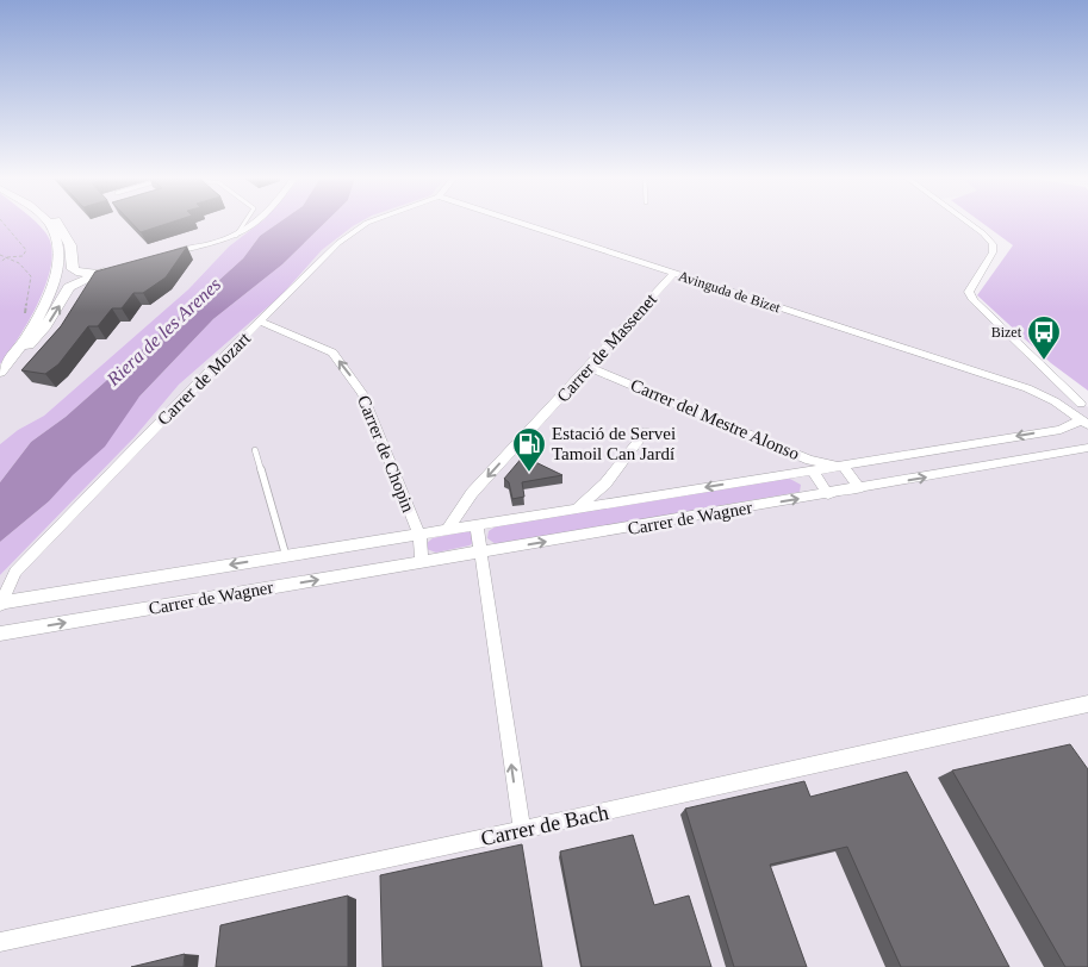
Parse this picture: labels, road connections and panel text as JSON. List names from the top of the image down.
{
  "streets": {
    "street": [
      "Avinguda de Bizet",
      "Carrer de Massenet",
      "Carrer de Mozart",
      "Carrer del Mestre Alonso",
      "Carrer de Chopin",
      "Carrer de Wagner",
      "Carrer de Bach"
    ]
  },
  "crossings": [
    ["Avinguda de Bizet", "Carrer de Massenet"],
    ["Avinguda de Bizet", "Carrer de Wagner"],
    ["Carrer de Massenet", "Carrer del Mestre Alonso"],
    ["Carrer de Massenet", "Carrer de Wagner"],
    ["Carrer de Mozart", "Carrer de Chopin"],
    ["Carrer de Mozart", "Carrer de Wagner"],
    ["Carrer del Mestre Alonso", "Carrer de Wagner"],
    ["Carrer de Chopin", "Carrer de Wagner"]
  ],
  "one_way": ["Carrer de Chopin"],
  "water": ["Riera de les Arenes"],
  "places": {
    "bus stop": ["Bizet"],
    "fuel station": ["Estació de Servei Tamoil Can Jardí"]
  }
}
